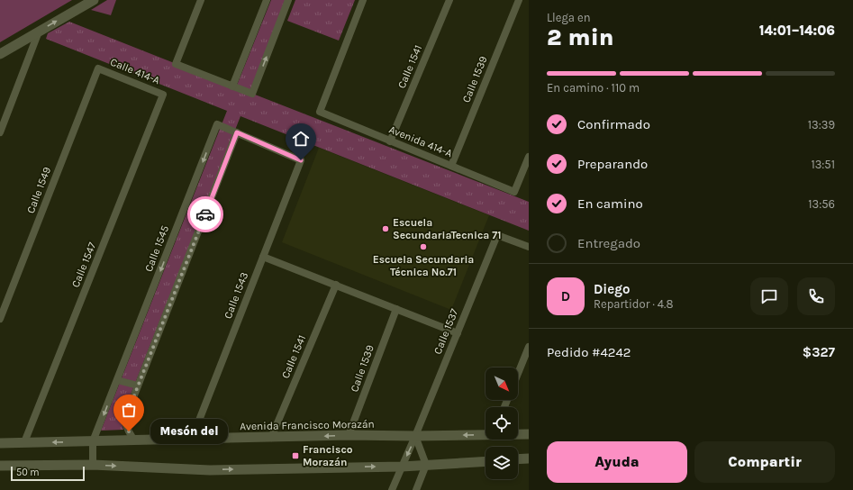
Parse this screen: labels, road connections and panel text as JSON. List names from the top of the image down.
{
  "streets": {
    "street": [
      "Calle 1541",
      "Calle 414-A",
      "Calle 1539",
      "Avenida 414-A",
      "Calle 1549",
      "Calle 1545",
      "Calle 1547",
      "Calle 1543",
      "Calle 1537",
      "Avenida Francisco Morazán"
    ]
  },
  "crossings": [
    ["Calle 1541", "Avenida 414-A"],
    ["Calle 1541", "Avenida Francisco Morazán"],
    ["Calle 414-A", "Calle 1549"],
    ["Calle 414-A", "Calle 1547"],
    ["Calle 1539", "Avenida 414-A"],
    ["Calle 1539", "Avenida Francisco Morazán"],
    ["Calle 1545", "Calle 1543"],
    ["Calle 1545", "Avenida Francisco Morazán"],
    ["Calle 1547", "Avenida Francisco Morazán"],
    ["Calle 1543", "Avenida Francisco Morazán"],
    ["Calle 1537", "Avenida Francisco Morazán"]
  ],
  "places": {
    "other": ["Escuela SecundariaTecnica 71", "Escuela Secundaria Técnica No.71", "Mesón del"],
    "transit": ["Francisco Morazán"]
  },
  "scale_bar": "50 m",
  "north": "bottom right",
  "page": {
    "heading": ["2 min", "Llega en", "14:01–14:06"],
    "panel": [
      "Diego",
      "Repartidor · 4.8",
      "Pedido #4242",
      "$327"
    ],
    "bar": "En camino · 110 m",
    "list": [
      ["Confirmado", "13:39"],
      ["Preparando", "13:51"],
      ["En camino", "13:56"],
      "Entregado"
    ],
    "round": "D",
    "bubble": "Mesón del",
    "buttons": ["Ayuda", "Compartir"],
    "scale": "50 m"
  }
}
